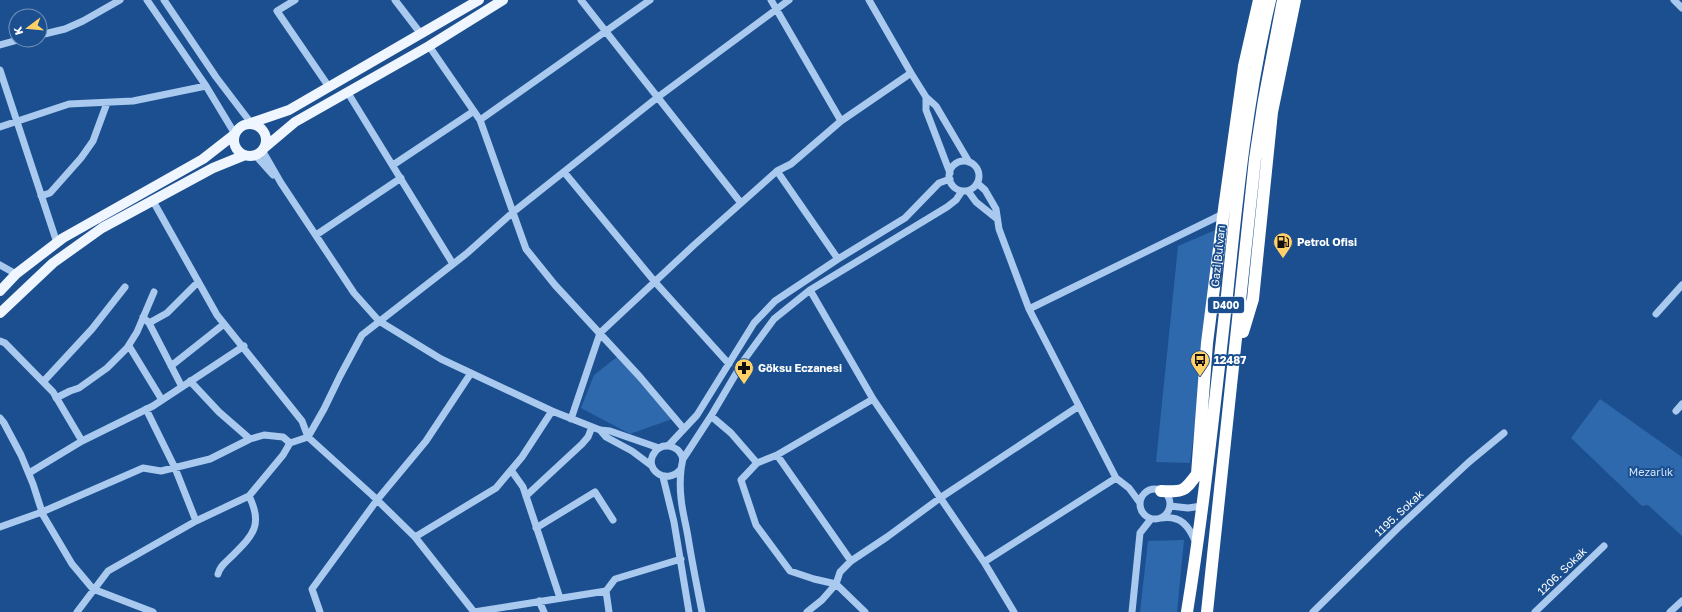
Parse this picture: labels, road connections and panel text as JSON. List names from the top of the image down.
{
  "streets": {
    "highway": ["Gazi Bulvarı", "D400"],
    "street": ["1195. Sokak", "1206. Sokak"]
  },
  "parks": ["Mezarlık"],
  "places": {
    "fuel station": ["Petrol Ofisi"],
    "bus stop": ["12487"],
    "pharmacy": ["Göksu Eczanesi"]
  },
  "north": "left"
}
